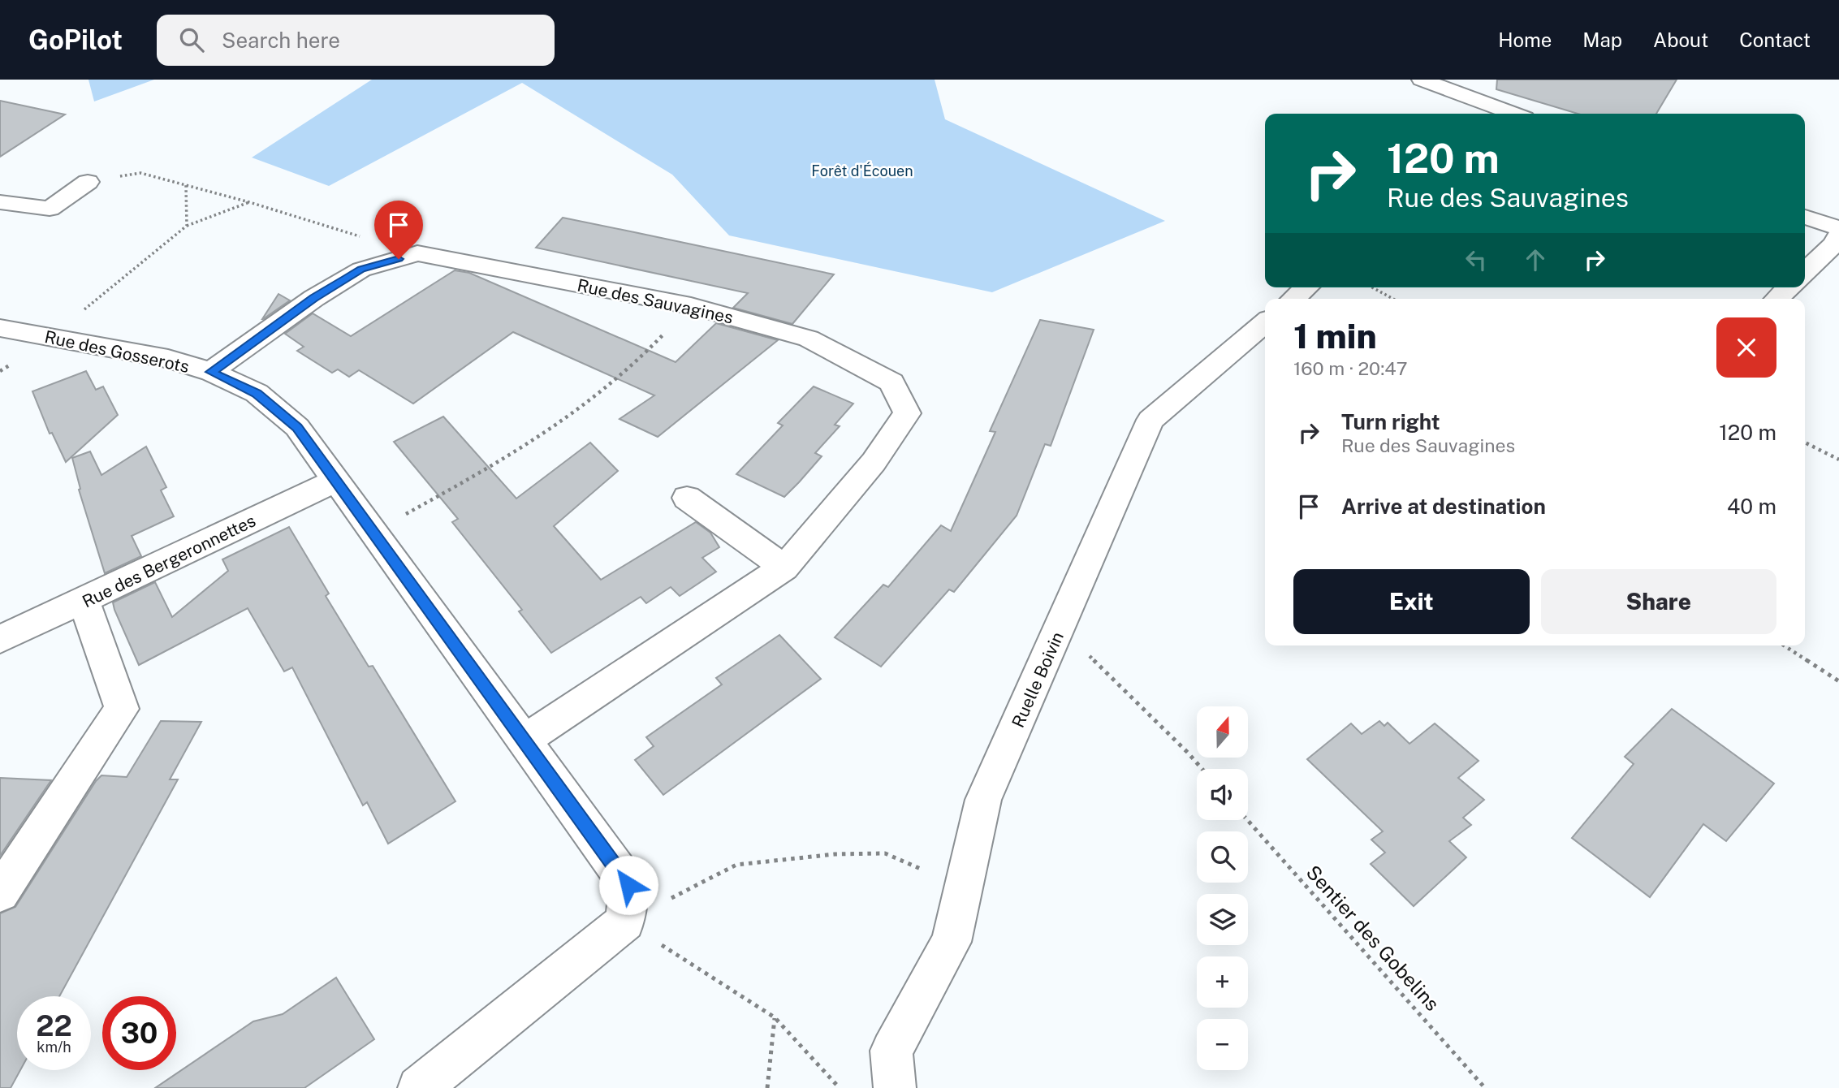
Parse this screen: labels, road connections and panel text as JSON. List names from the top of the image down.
{
  "streets": {
    "street": [
      "Rue des Sauvagines",
      "Rue des Gosserots",
      "Rue des Bergeronnettes",
      "Ruelle Boivin"
    ],
    "path": ["Sentier des Gobelins"]
  },
  "crossings": [
    ["Rue des Sauvagines", "Rue des Gosserots"],
    ["Rue des Gosserots", "Rue des Bergeronnettes"]
  ],
  "parks": ["Forêt d'Écouen"],
  "north": "top",
  "page": {
    "header": "GoPilot",
    "search": "Search here",
    "nav": [
      "Home",
      "Map",
      "About",
      "Contact"
    ],
    "turn": ["120 m", "Rue des Sauvagines"],
    "heading": ["1 min", "160 m · 20:47"],
    "list": [
      {
        "name": "Turn right",
        "note": "Rue des Sauvagines",
        "value": "120 m"
      },
      {
        "name": "Arrive at destination",
        "value": "40 m"
      }
    ],
    "buttons": ["Exit", "Share"],
    "map_buttons": ["+", "−"],
    "speed": "22 km/h",
    "limit": "30"
  }
}
